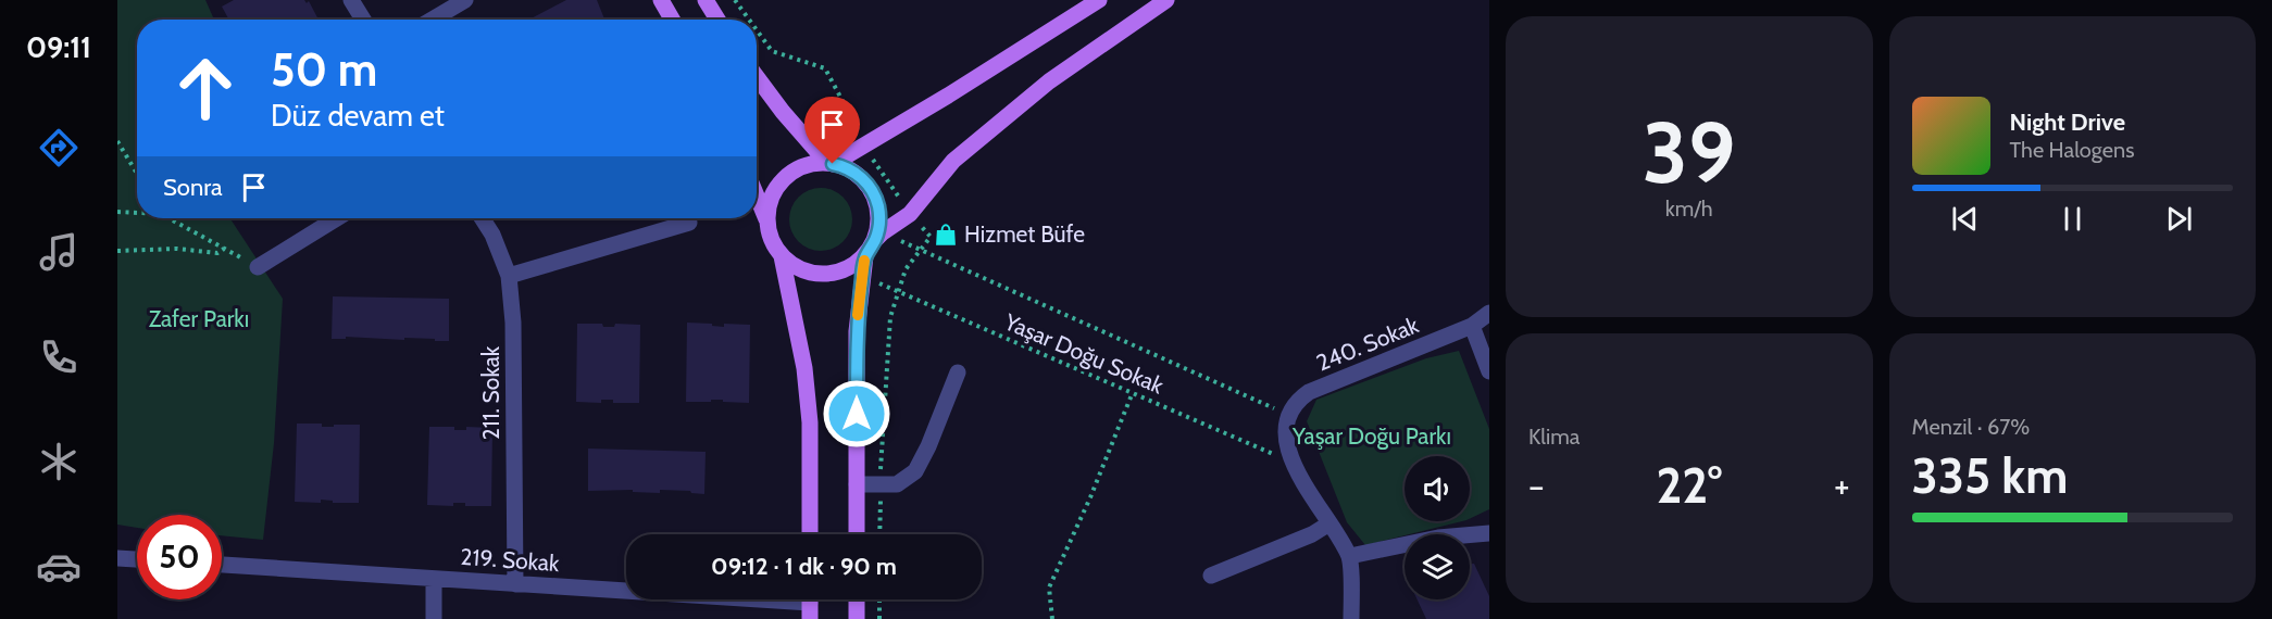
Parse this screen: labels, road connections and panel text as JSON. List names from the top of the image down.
{
  "streets": {
    "street": ["240. Sokak", "211. Sokak", "219. Sokak"],
    "path": ["Yaşar Doğu Sokak"]
  },
  "crossings": [
    ["240. Sokak", "Yaşar Doğu Sokak"],
    ["211. Sokak", "219. Sokak"]
  ],
  "parks": ["Zafer Parkı", "Yaşar Doğu Parkı"],
  "places": {
    "shop": ["Hizmet Büfe"]
  },
  "page": {
    "tabs": "09:11",
    "tile": [
      ["39", "km/h"],
      "Klima",
      ["Menzil · 67%", "335 km"]
    ],
    "turn": ["50 m", "Düz devam et"],
    "song": ["Night Drive", "The Halogens"],
    "then": "Sonra",
    "heat": ["−", "22°", "+"],
    "limit": "50",
    "trip": "09:12 · 1 dk · 90 m"
  }
}
